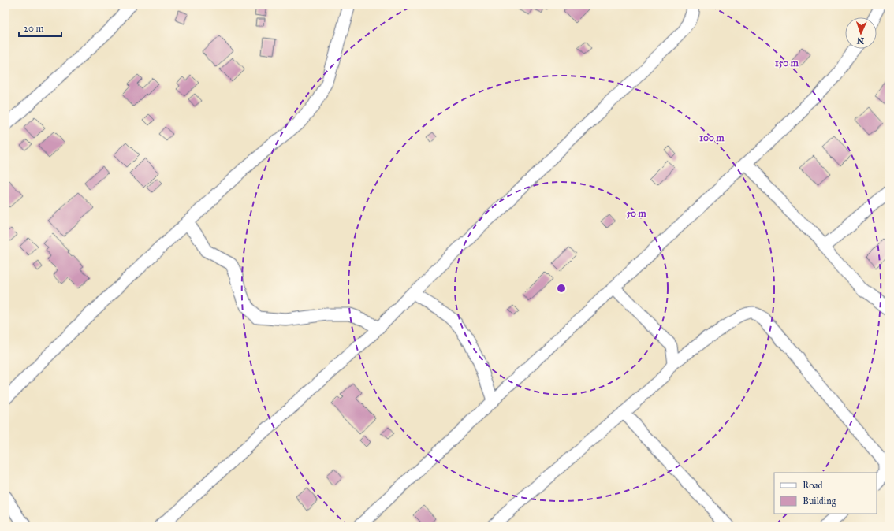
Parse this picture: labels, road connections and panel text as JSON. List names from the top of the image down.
{
  "legend": ["Road", "Building"],
  "scale_bar": "20 m",
  "north": "bottom",
  "rings": ["150 m", "100 m", "50 m"]
}
